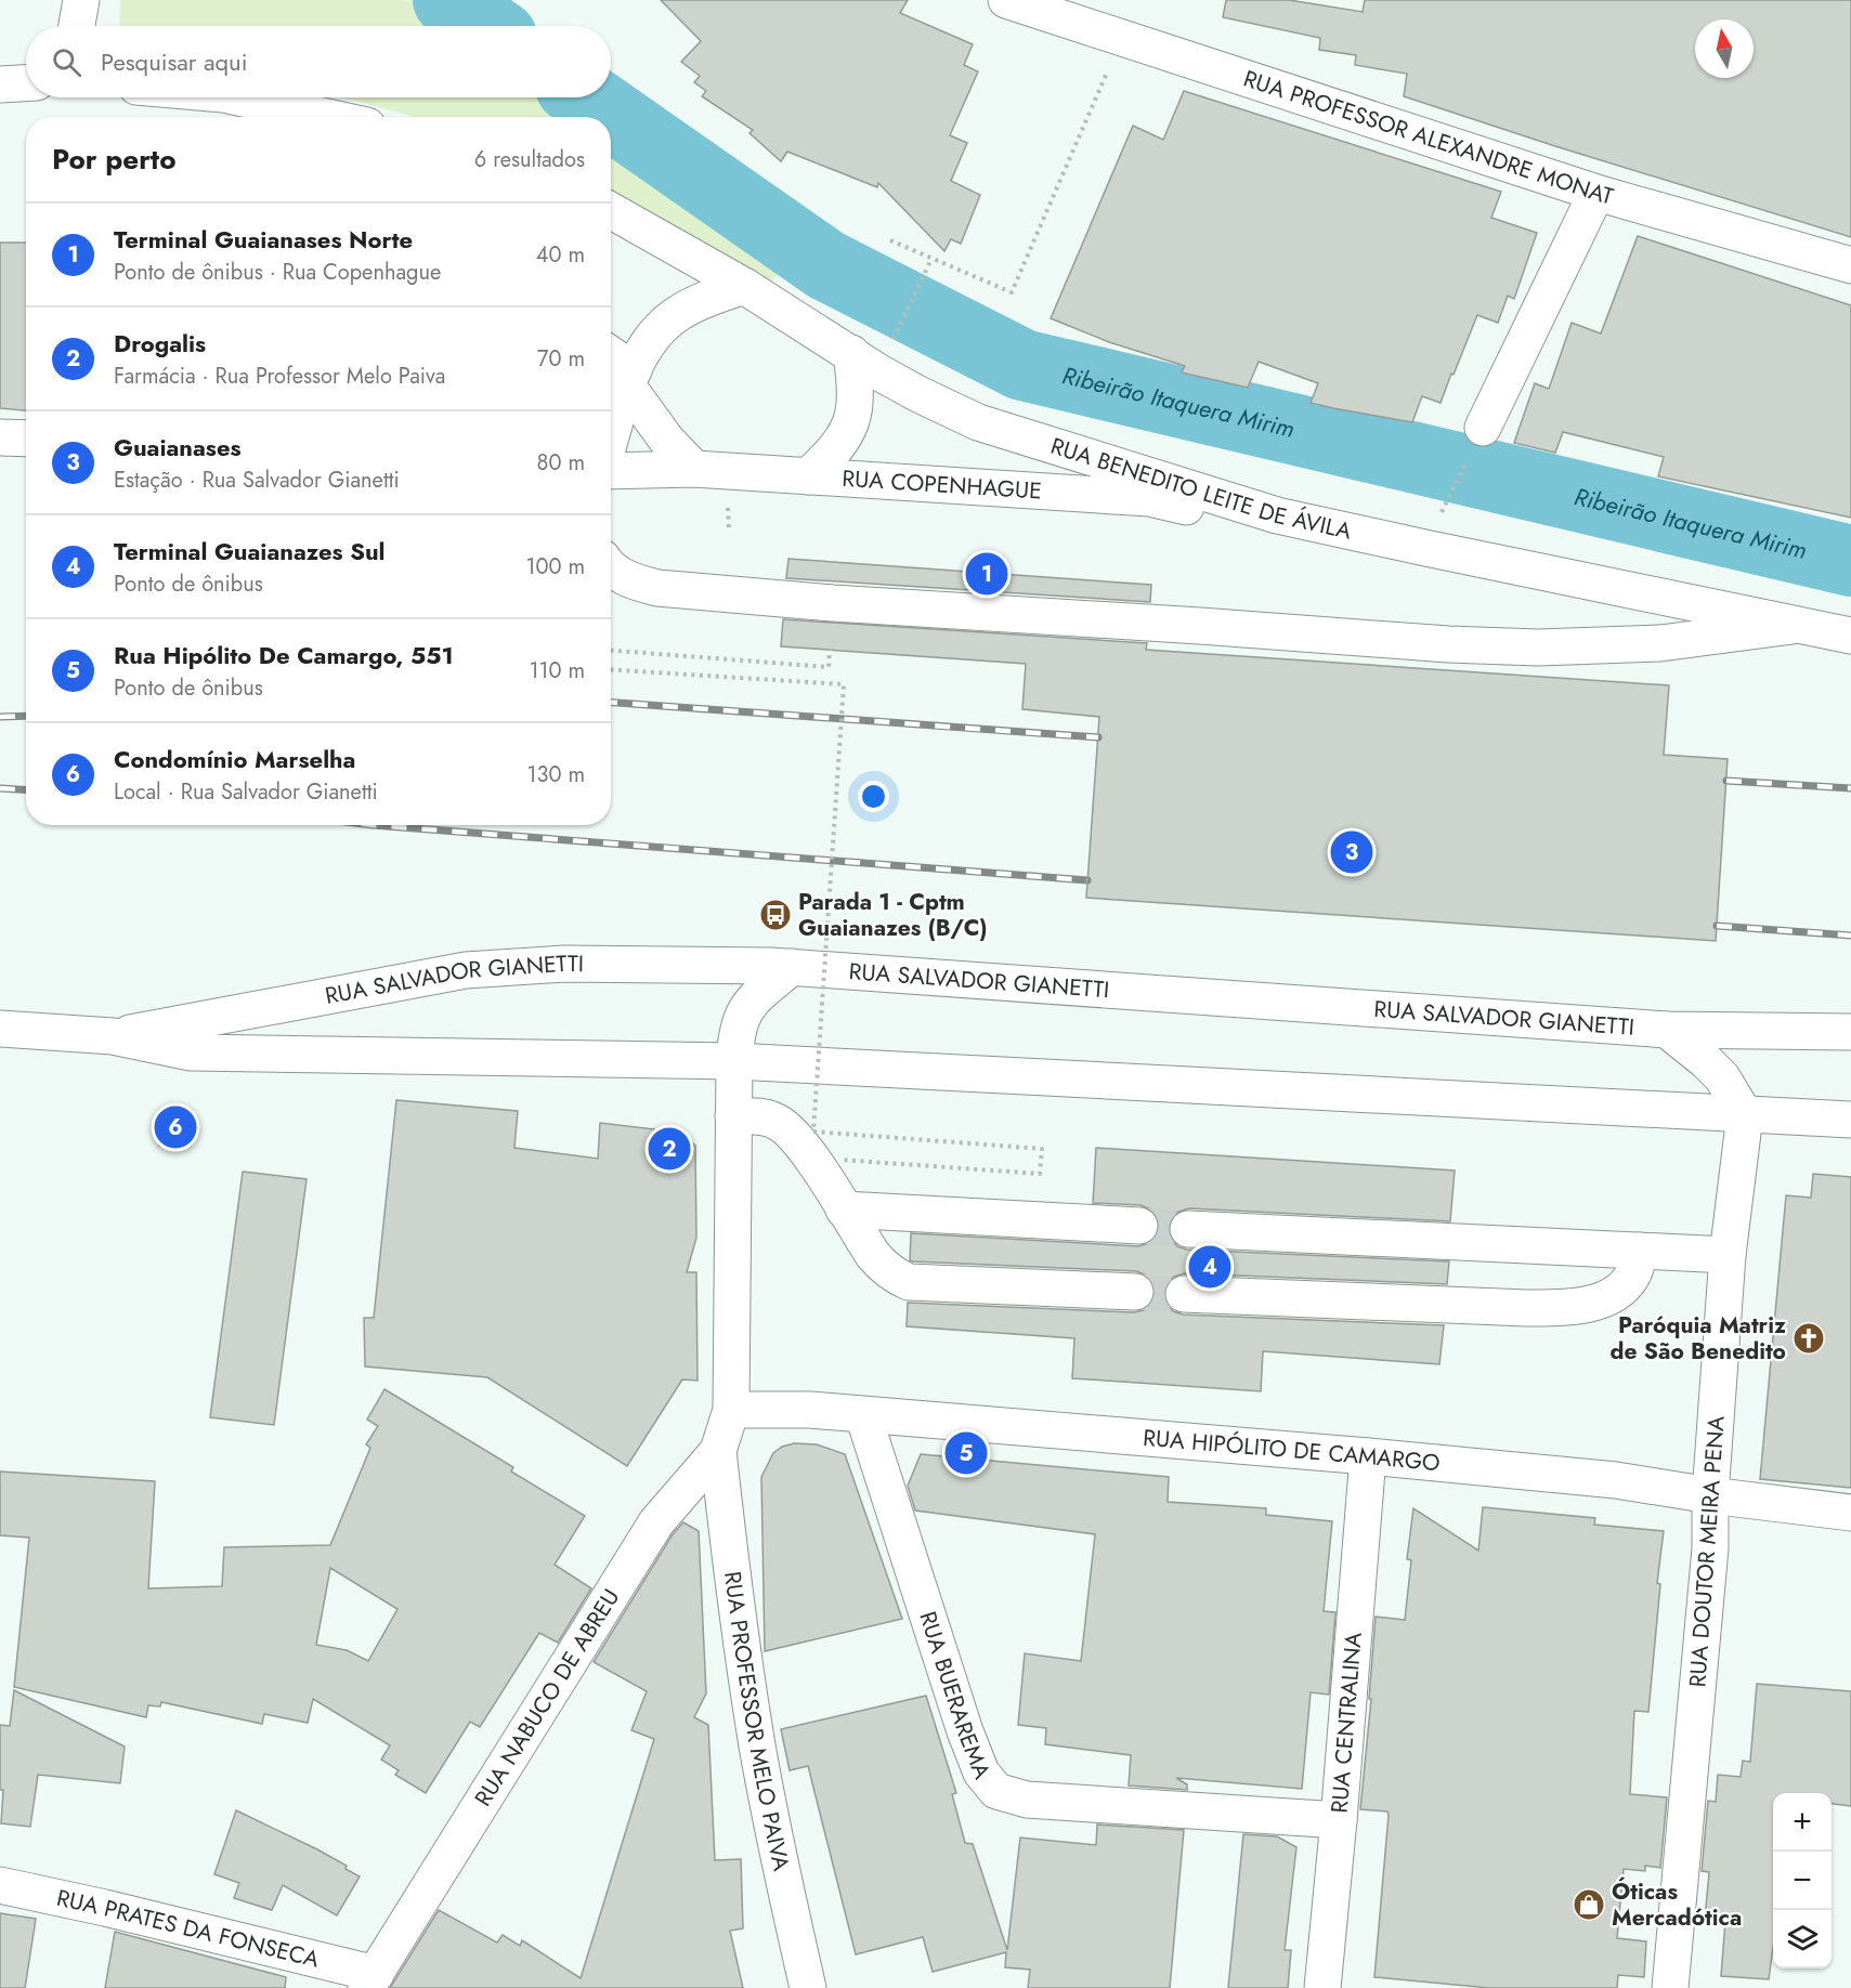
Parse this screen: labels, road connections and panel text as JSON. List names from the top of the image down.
{
  "streets": {
    "main road": [
      "RUA PROFESSOR ALEXANDRE MONAT",
      "RUA COPENHAGUE",
      "RUA BENEDITO LEITE DE ÁVILA",
      "RUA SALVADOR GIANETTI",
      "RUA HIPÓLITO DE CAMARGO",
      "RUA DOUTOR MEIRA PENA",
      "RUA BUERAREMA",
      "RUA NABUCO DE ABREU",
      "RUA PROFESSOR MELO PAIVA",
      "RUA CENTRALINA",
      "RUA PRATES DA FONSECA"
    ]
  },
  "crossings": [
    ["RUA COPENHAGUE", "RUA BENEDITO LEITE DE ÁVILA"],
    ["RUA SALVADOR GIANETTI", "RUA DOUTOR MEIRA PENA"],
    ["RUA HIPÓLITO DE CAMARGO", "RUA DOUTOR MEIRA PENA"],
    ["RUA HIPÓLITO DE CAMARGO", "RUA BUERAREMA"],
    ["RUA HIPÓLITO DE CAMARGO", "RUA NABUCO DE ABREU"],
    ["RUA HIPÓLITO DE CAMARGO", "RUA CENTRALINA"],
    ["RUA BUERAREMA", "RUA CENTRALINA"],
    ["RUA NABUCO DE ABREU", "RUA PROFESSOR MELO PAIVA"],
    ["RUA NABUCO DE ABREU", "RUA PRATES DA FONSECA"]
  ],
  "water": ["Ribeirão Itaquera Mirim"],
  "places": {
    "bus stop": ["Parada 1 - Cptm Guaianazes (B/C)"],
    "church": ["Paróquia Matriz de São Benedito"],
    "shop": ["Óticas Mercadótica"]
  },
  "north": "top",
  "page": {
    "search": "Pesquisar aqui",
    "heading": ["Por perto", "6 resultados"],
    "list": [
      {
        "mark": "1",
        "name": "Terminal Guaianases Norte",
        "note": "Ponto de ônibus · Rua Copenhague",
        "value": "40 m"
      },
      {
        "mark": "2",
        "name": "Drogalis",
        "note": "Farmácia · Rua Professor Melo Paiva",
        "value": "70 m"
      },
      {
        "mark": "3",
        "name": "Guaianases",
        "note": "Estação · Rua Salvador Gianetti",
        "value": "80 m"
      },
      {
        "mark": "4",
        "name": "Terminal Guaianazes Sul",
        "note": "Ponto de ônibus",
        "value": "100 m"
      },
      {
        "mark": "5",
        "name": "Rua Hipólito De Camargo, 551",
        "note": "Ponto de ônibus",
        "value": "110 m"
      },
      {
        "mark": "6",
        "name": "Condomínio Marselha",
        "note": "Local · Rua Salvador Gianetti",
        "value": "130 m"
      }
    ],
    "pins": [
      "1",
      "3",
      "6",
      "2",
      "4",
      "5"
    ],
    "map_buttons": ["+", "−"]
  }
}
